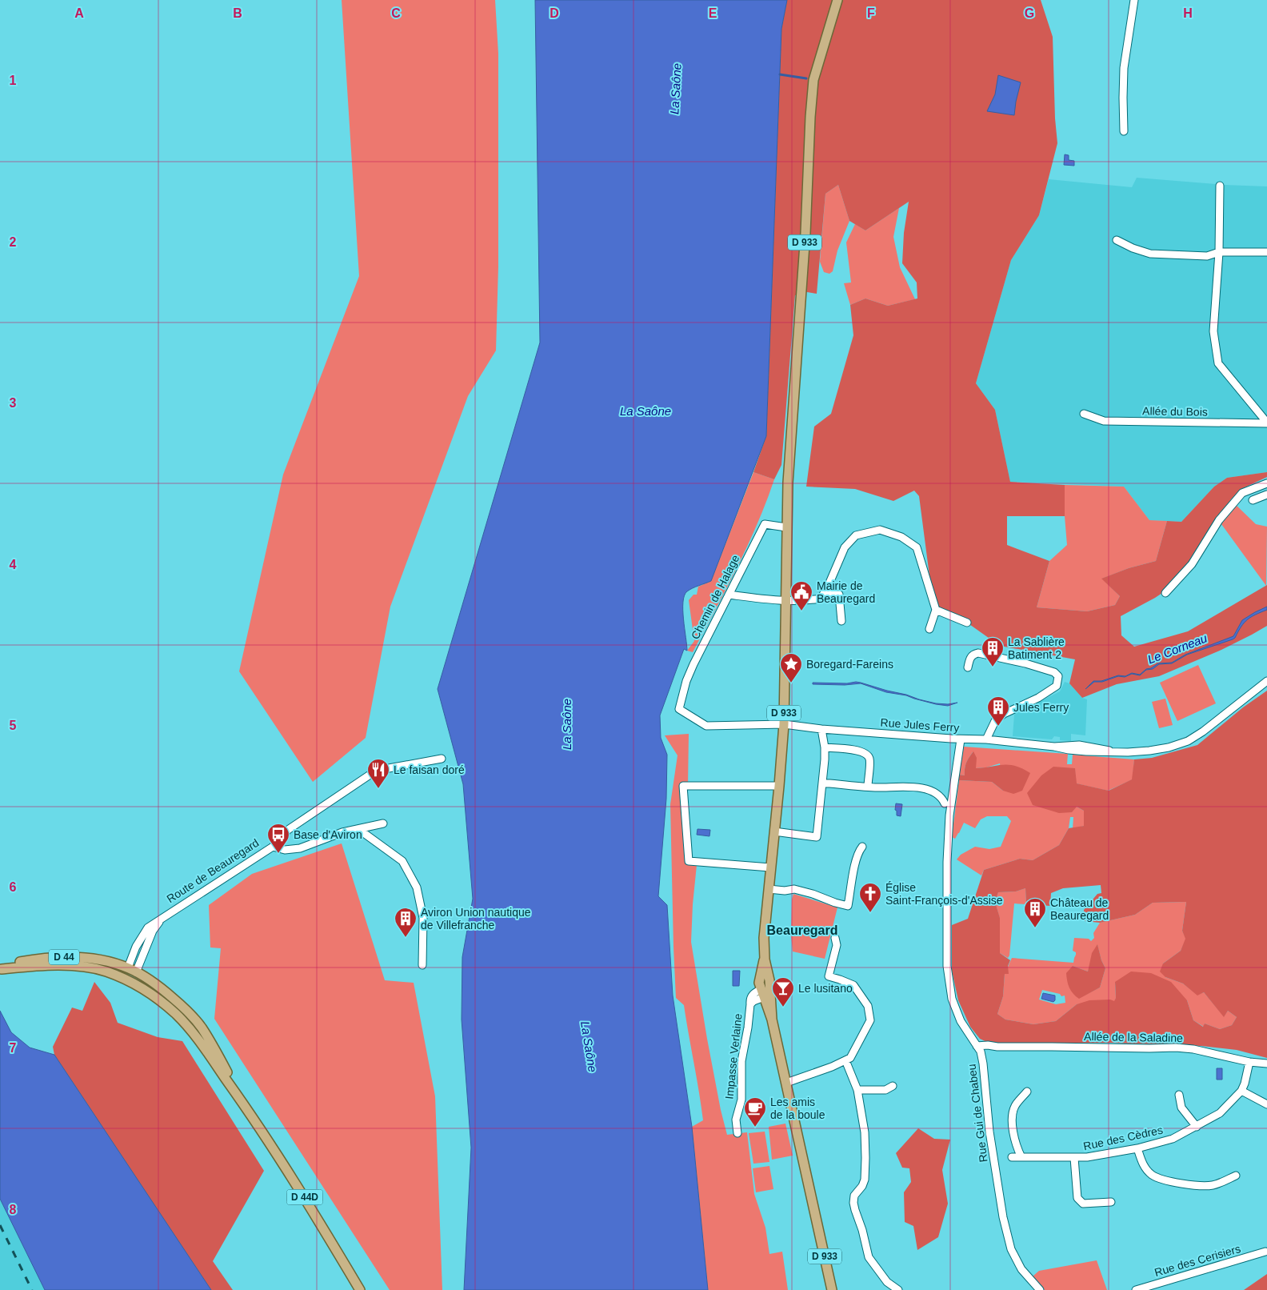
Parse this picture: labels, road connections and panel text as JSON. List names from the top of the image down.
{
  "streets": {
    "main road": ["D 933", "D 44", "D 44D"],
    "street": [
      "Allée du Bois",
      "Chemin de Halage",
      "Rue Jules Ferry",
      "Route de Beauregard",
      "Allée de la Saladine",
      "Impasse Verlaine",
      "Rue Gui de Chabeu",
      "Rue des Cèdres",
      "Rue des Cerisiers"
    ]
  },
  "crossings": [
    ["D 933", "Chemin de Halage"],
    ["D 933", "Rue Jules Ferry"],
    ["D 933", "Impasse Verlaine"],
    ["Chemin de Halage", "Rue Jules Ferry"],
    ["Rue Jules Ferry", "Rue Gui de Chabeu"],
    ["Route de Beauregard", "D 44"],
    ["Route de Beauregard", "D 44D"],
    ["D 44", "D 44D"],
    ["Allée de la Saladine", "Rue Gui de Chabeu"],
    ["Allée de la Saladine", "Rue des Cèdres"]
  ],
  "districts": ["Beauregard"],
  "water": ["La Saône", "Le Corneau"],
  "places": {
    "public building": ["Mairie de Beauregard"],
    "building": [
      "La Sablière Batiment 2",
      "Jules Ferry",
      "Château de Beauregard",
      "Aviron Union nautique de Villefranche"
    ],
    "place": ["Boregard-Fareins"],
    "restaurant": ["Le faisan doré"],
    "bus stop": ["Base d'Aviron"],
    "church": ["Église Saint-François-d'Assise"],
    "bar": ["Le lusitano"],
    "cafe": ["Les amis de la boule"]
  },
  "grid": {
    "columns": [
      "A",
      "B",
      "C",
      "D",
      "E",
      "F",
      "G",
      "H"
    ],
    "rows": [
      "1",
      "2",
      "3",
      "4",
      "5",
      "6",
      "7",
      "8"
    ]
  }
}
